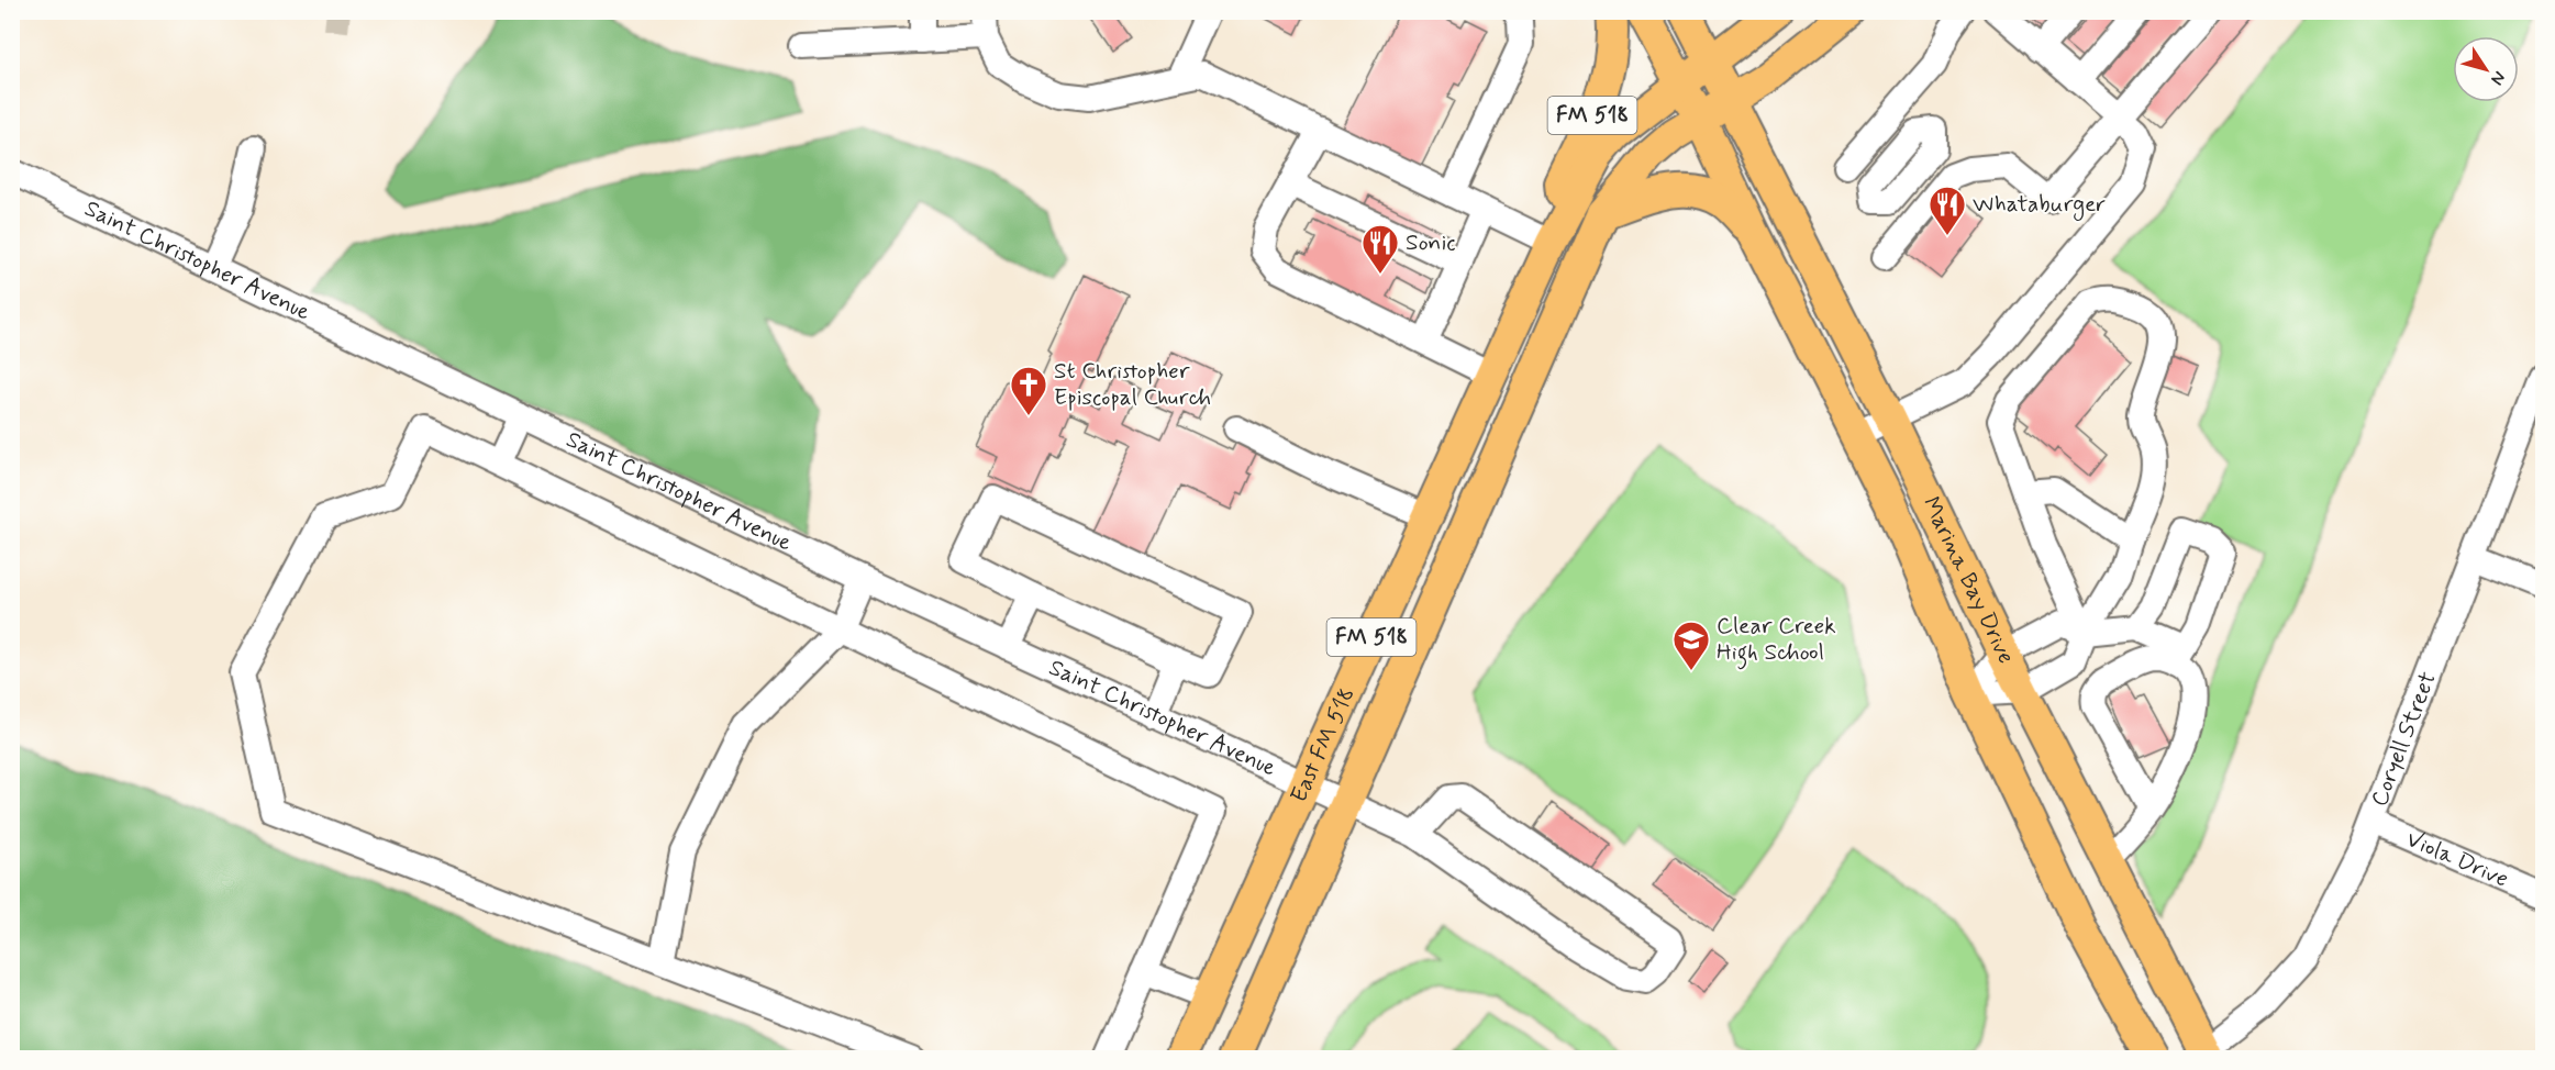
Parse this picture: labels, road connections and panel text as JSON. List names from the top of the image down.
{
  "streets": {
    "main road": ["FM 518", "Marina Bay Drive", "East FM 518"],
    "street": ["Saint Christopher Avenue", "Coryell Street", "Viola Drive"]
  },
  "crossings": [
    ["FM 518", "Marina Bay Drive"],
    ["FM 518", "East FM 518"],
    ["Saint Christopher Avenue", "East FM 518"],
    ["Marina Bay Drive", "Coryell Street"],
    ["Marina Bay Drive", "East FM 518"],
    ["Coryell Street", "Viola Drive"]
  ],
  "places": {
    "restaurant": ["Whataburger", "Sonic"],
    "church": ["St Christopher Episcopal Church"],
    "school or university": ["Clear Creek High School"]
  },
  "north": "bottom right"
}
